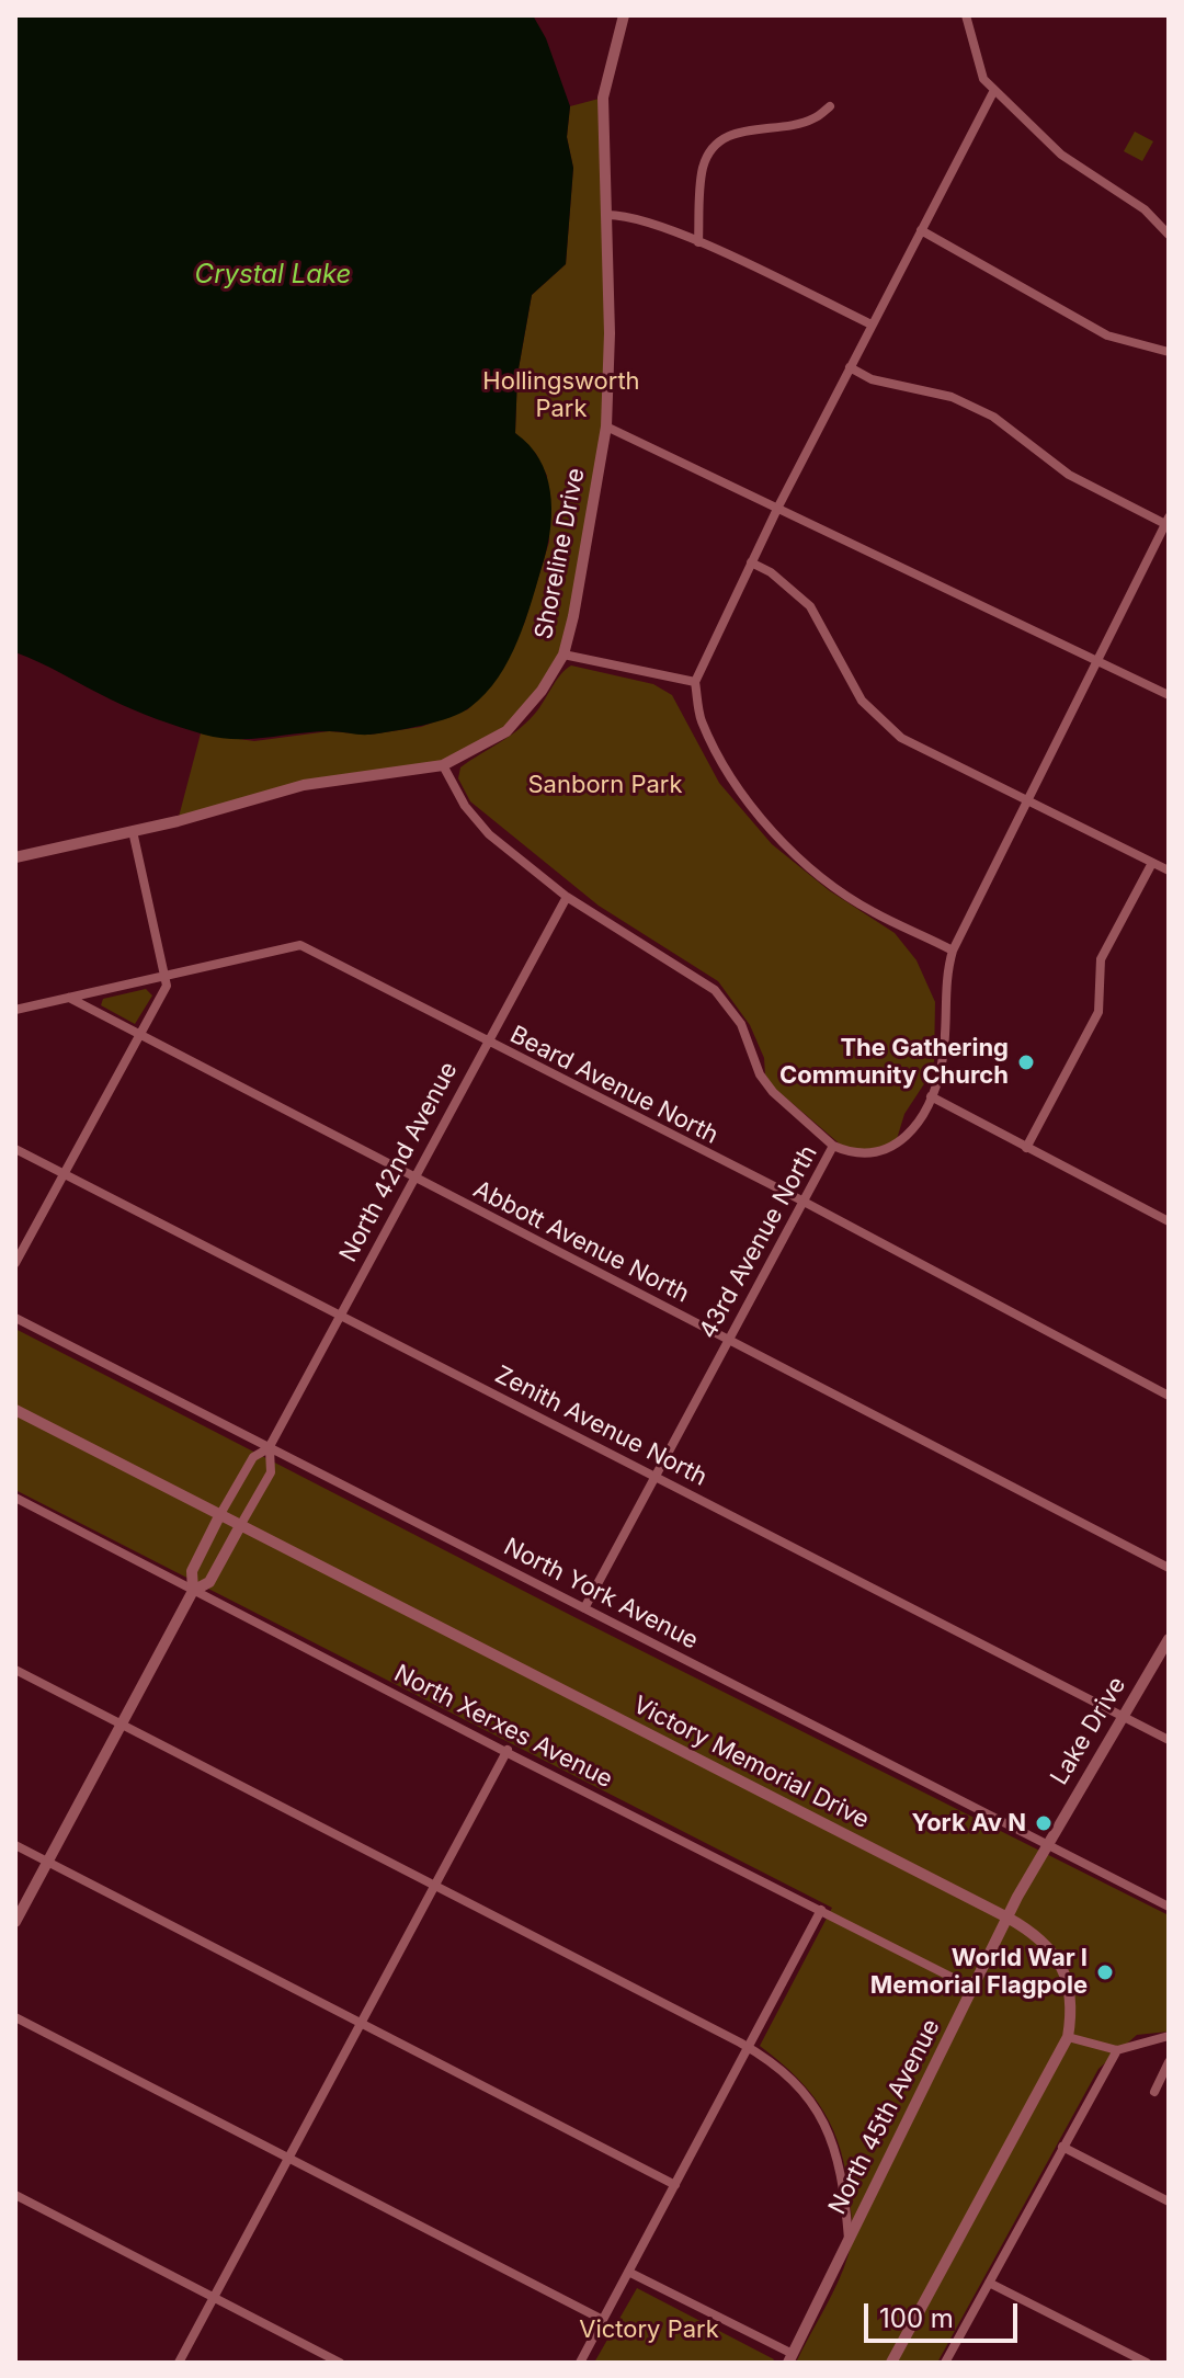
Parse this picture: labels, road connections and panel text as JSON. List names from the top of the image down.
{
  "streets": {
    "street": [
      "Shoreline Drive",
      "Beard Avenue North",
      "North 42nd Avenue",
      "Abbott Avenue North",
      "43rd Avenue North",
      "Zenith Avenue North",
      "North York Avenue",
      "North Xerxes Avenue",
      "Lake Drive",
      "Victory Memorial Drive",
      "North 45th Avenue"
    ]
  },
  "crossings": [
    ["Beard Avenue North", "North 42nd Avenue"],
    ["Beard Avenue North", "Abbott Avenue North"],
    ["Beard Avenue North", "43rd Avenue North"],
    ["North 42nd Avenue", "Abbott Avenue North"],
    ["North 42nd Avenue", "Zenith Avenue North"],
    ["North 42nd Avenue", "North York Avenue"],
    ["North 42nd Avenue", "North Xerxes Avenue"],
    ["North 42nd Avenue", "Victory Memorial Drive"],
    ["Abbott Avenue North", "43rd Avenue North"],
    ["43rd Avenue North", "Zenith Avenue North"],
    ["43rd Avenue North", "North York Avenue"],
    ["Zenith Avenue North", "Lake Drive"],
    ["North York Avenue", "Lake Drive"],
    ["North York Avenue", "North 45th Avenue"],
    ["North Xerxes Avenue", "North 45th Avenue"],
    ["Lake Drive", "North 45th Avenue"],
    ["Victory Memorial Drive", "North 45th Avenue"]
  ],
  "water": ["Crystal Lake"],
  "parks": ["Hollingsworth Park", "Sanborn Park", "Victory Park"],
  "places": ["The Gathering Community Church", "York Av N", "World War Ⅰ Memorial Flagpole"],
  "scale_bar": "100 m"
}
